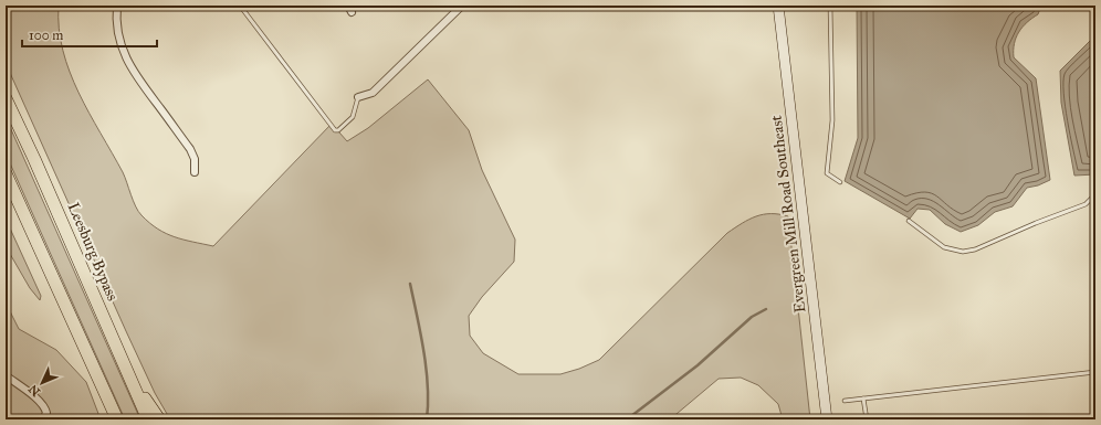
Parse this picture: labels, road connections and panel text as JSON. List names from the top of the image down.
{
  "streets": {
    "highway": ["Leesburg Bypass"],
    "main road": ["Evergreen Mill Road Southeast"]
  },
  "scale_bar": "100 m",
  "north": "bottom left"
}
